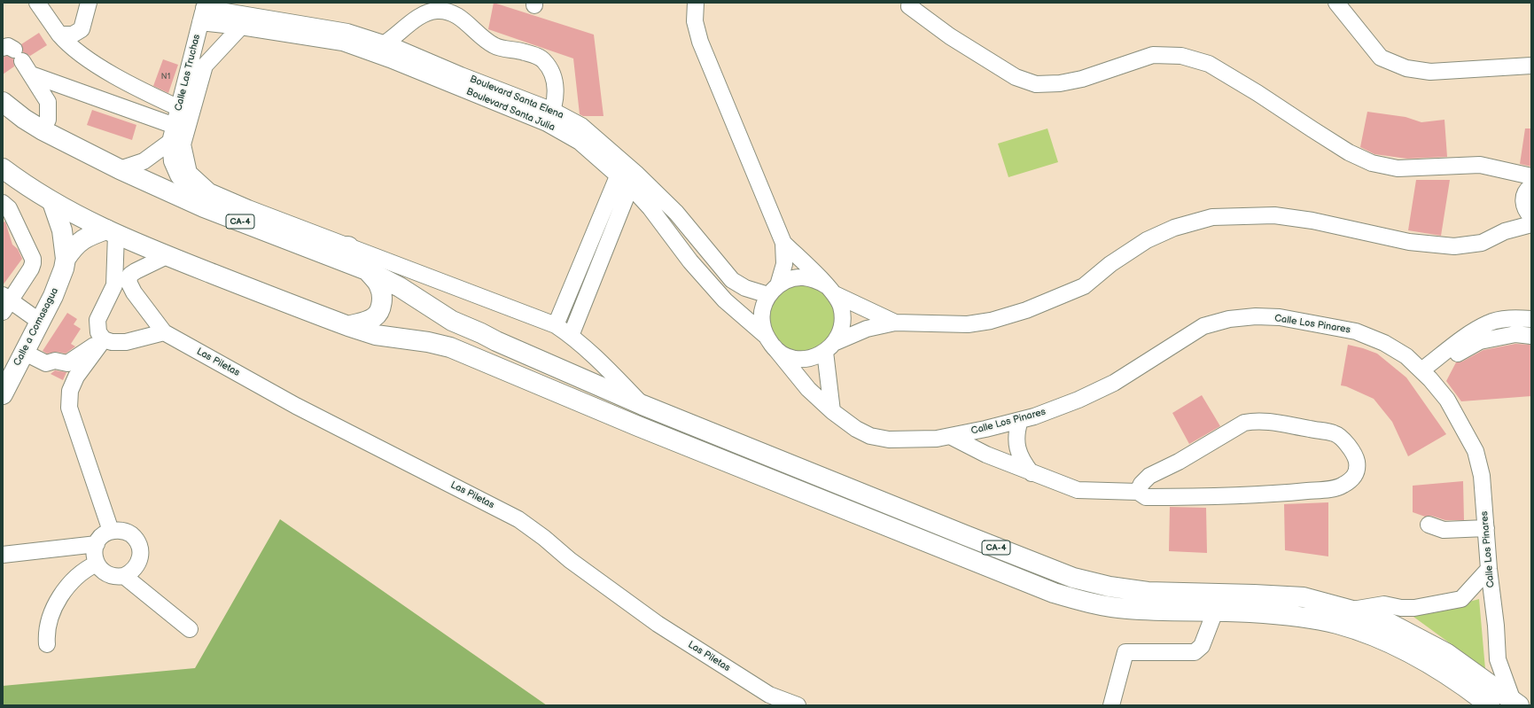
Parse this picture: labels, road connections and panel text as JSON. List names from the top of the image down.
{
  "streets": {
    "main road": ["CA-4", "Calle a Comasagua"],
    "street": [
      "Calle Las Truchas",
      "Boulevard Santa Elena",
      "Boulevard Santa Julia",
      "Calle Los Pinares",
      "Las Piletas"
    ]
  },
  "crossings": [
    ["Calle Las Truchas", "Boulevard Santa Elena"],
    ["Calle Las Truchas", "Boulevard Santa Julia"],
    ["Calle Las Truchas", "CA-4"],
    ["Boulevard Santa Elena", "Boulevard Santa Julia"],
    ["CA-4", "Calle Los Pinares"],
    ["CA-4", "Calle a Comasagua"],
    ["CA-4", "Las Piletas"]
  ],
  "house_numbers": ["N1"]
}
